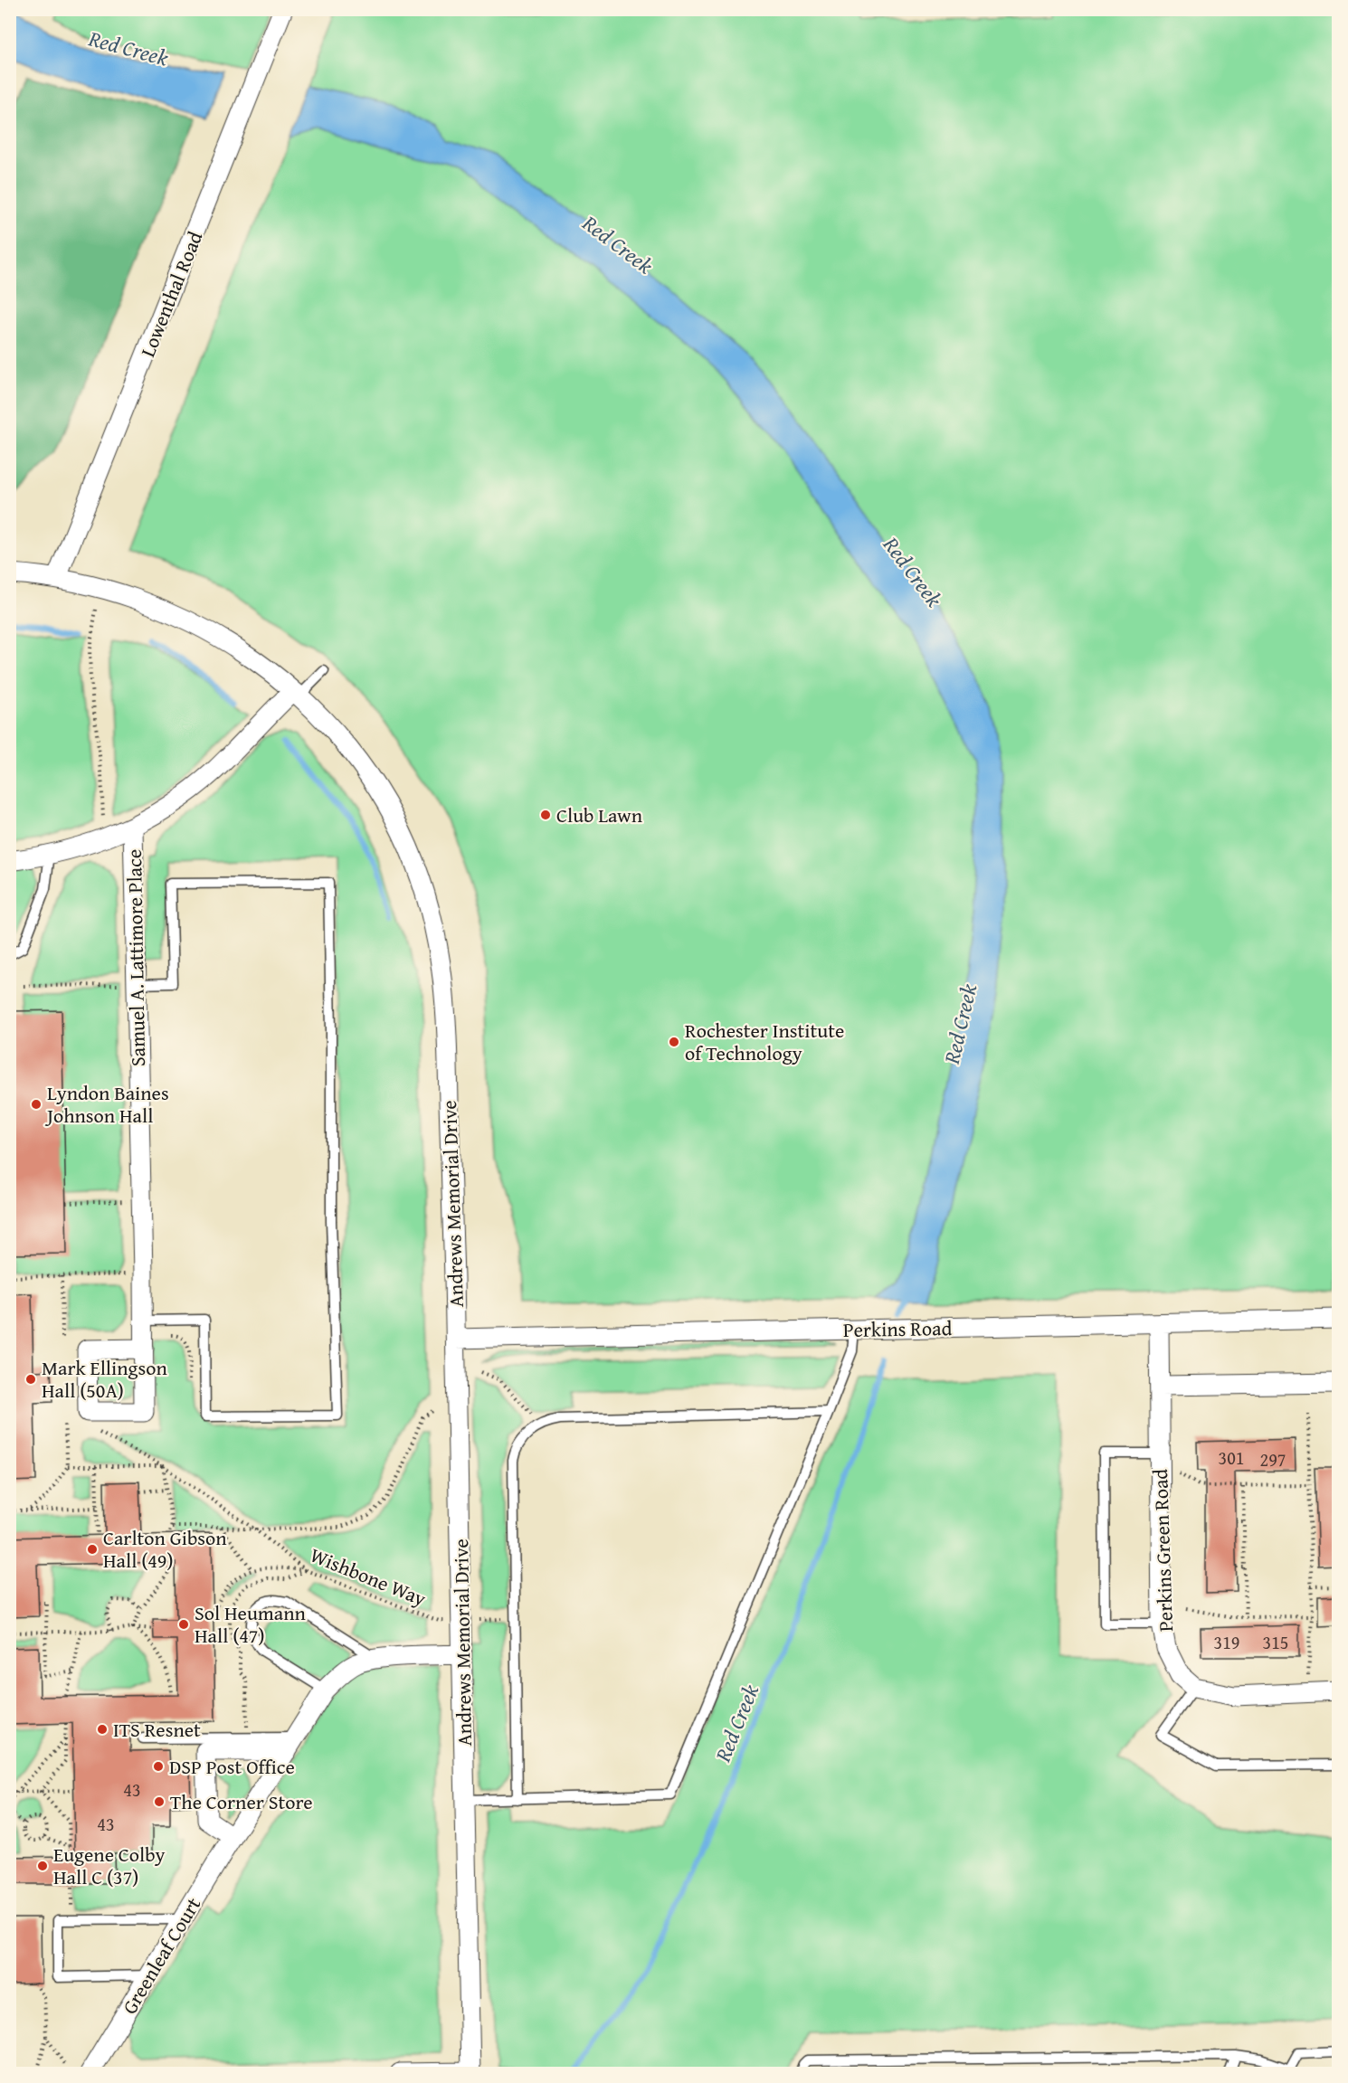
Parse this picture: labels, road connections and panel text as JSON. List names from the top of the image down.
{
  "streets": {
    "street": [
      "Lowenthal Road",
      "Samuel A. Lattimore Place",
      "Andrews Memorial Drive",
      "Perkins Road",
      "Perkins Green Road",
      "Greenleaf Court"
    ],
    "path": ["Wishbone Way"]
  },
  "crossings": [
    ["Lowenthal Road", "Andrews Memorial Drive"],
    ["Andrews Memorial Drive", "Perkins Road"],
    ["Andrews Memorial Drive", "Greenleaf Court"],
    ["Perkins Road", "Perkins Green Road"]
  ],
  "water": ["Red Creek"],
  "places": [
    "Club Lawn",
    "Rochester Institute of Technology",
    "Lyndon Baines Johnson Hall",
    "Mark Ellingson Hall (50A)",
    "Carlton Gibson Hall (49)",
    "Sol Heumann Hall (47)",
    "ITS Resnet",
    "DSP Post Office",
    "The Corner Store",
    "Eugene Colby Hall C (37)"
  ],
  "house_numbers": [
    "301",
    "297",
    "319",
    "315",
    "43",
    "43"
  ]
}
